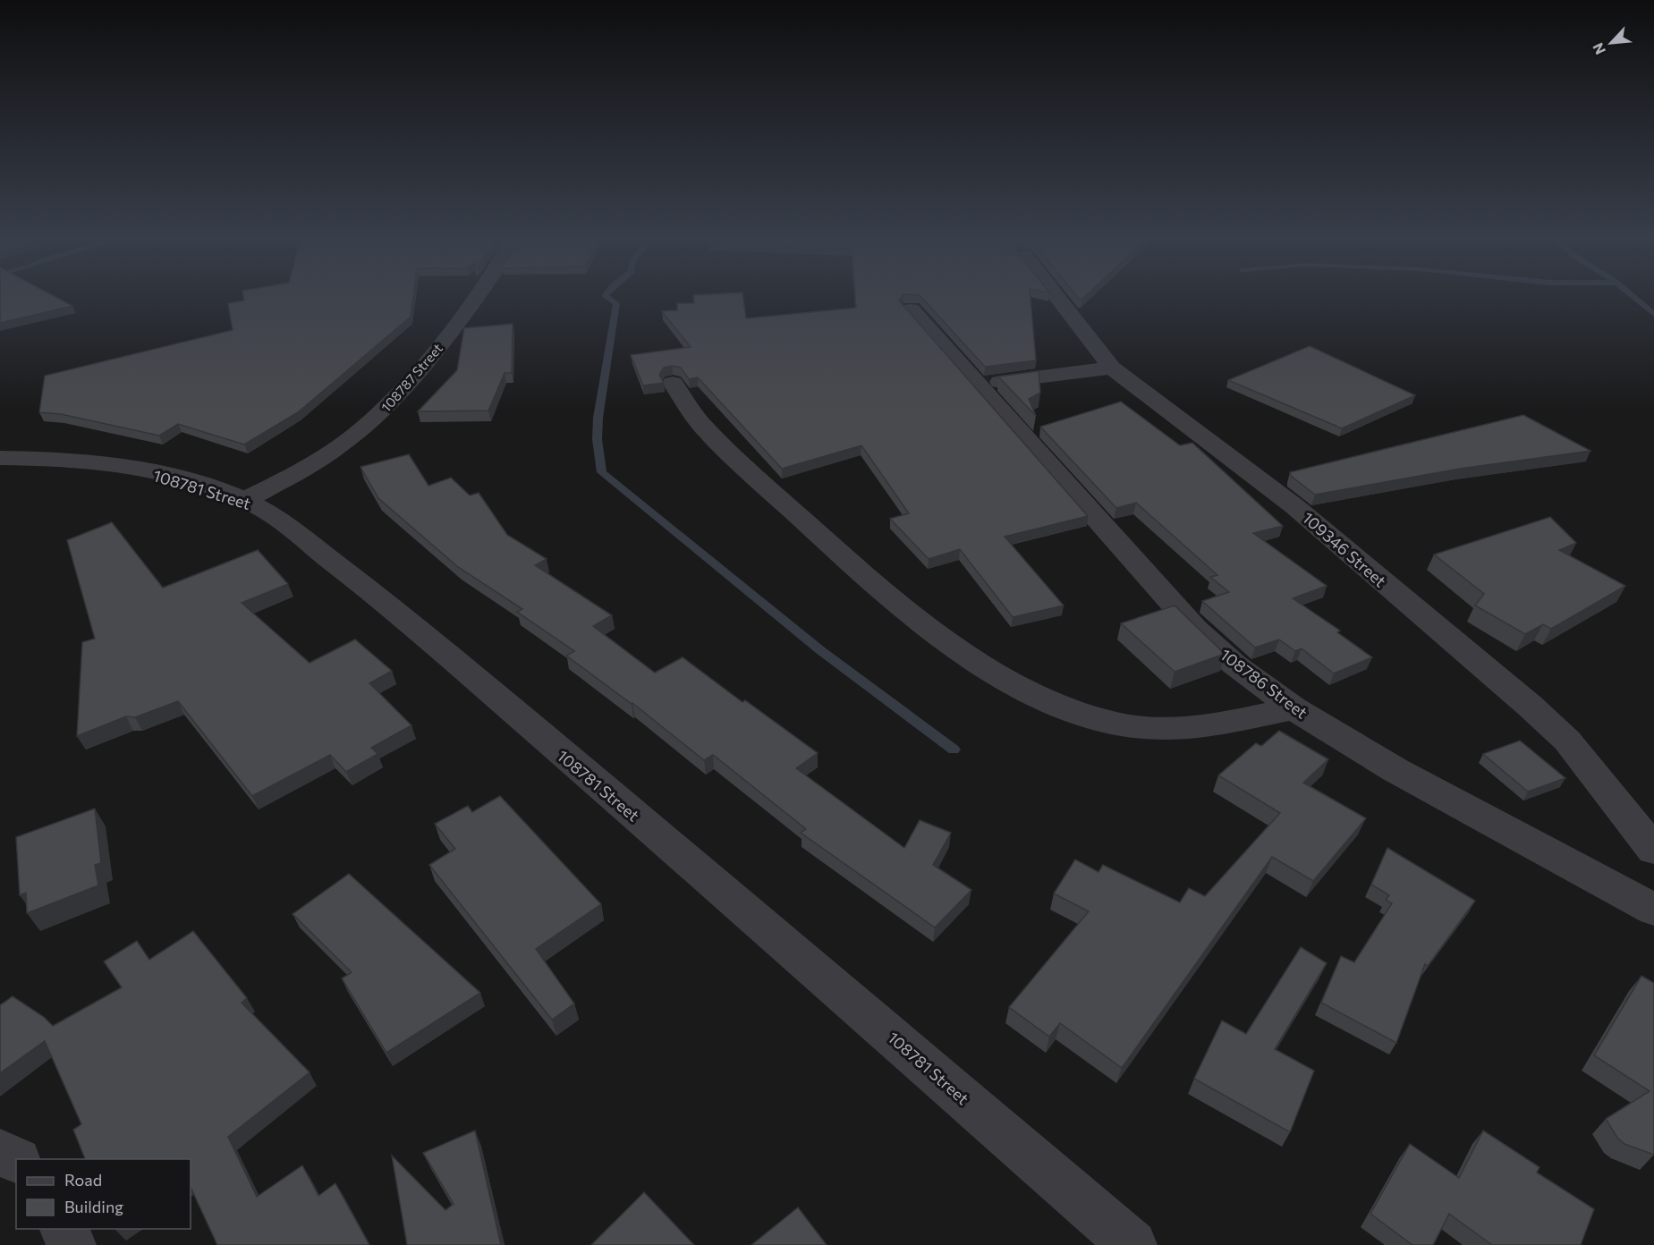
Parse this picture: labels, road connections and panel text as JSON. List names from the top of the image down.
{
  "streets": {
    "street": [
      "108787 Street",
      "108781 Street",
      "109346 Street",
      "108786 Street"
    ]
  },
  "crossings": [
    ["108787 Street", "108781 Street"]
  ],
  "legend": ["Road", "Building"],
  "north": "bottom left"
}
